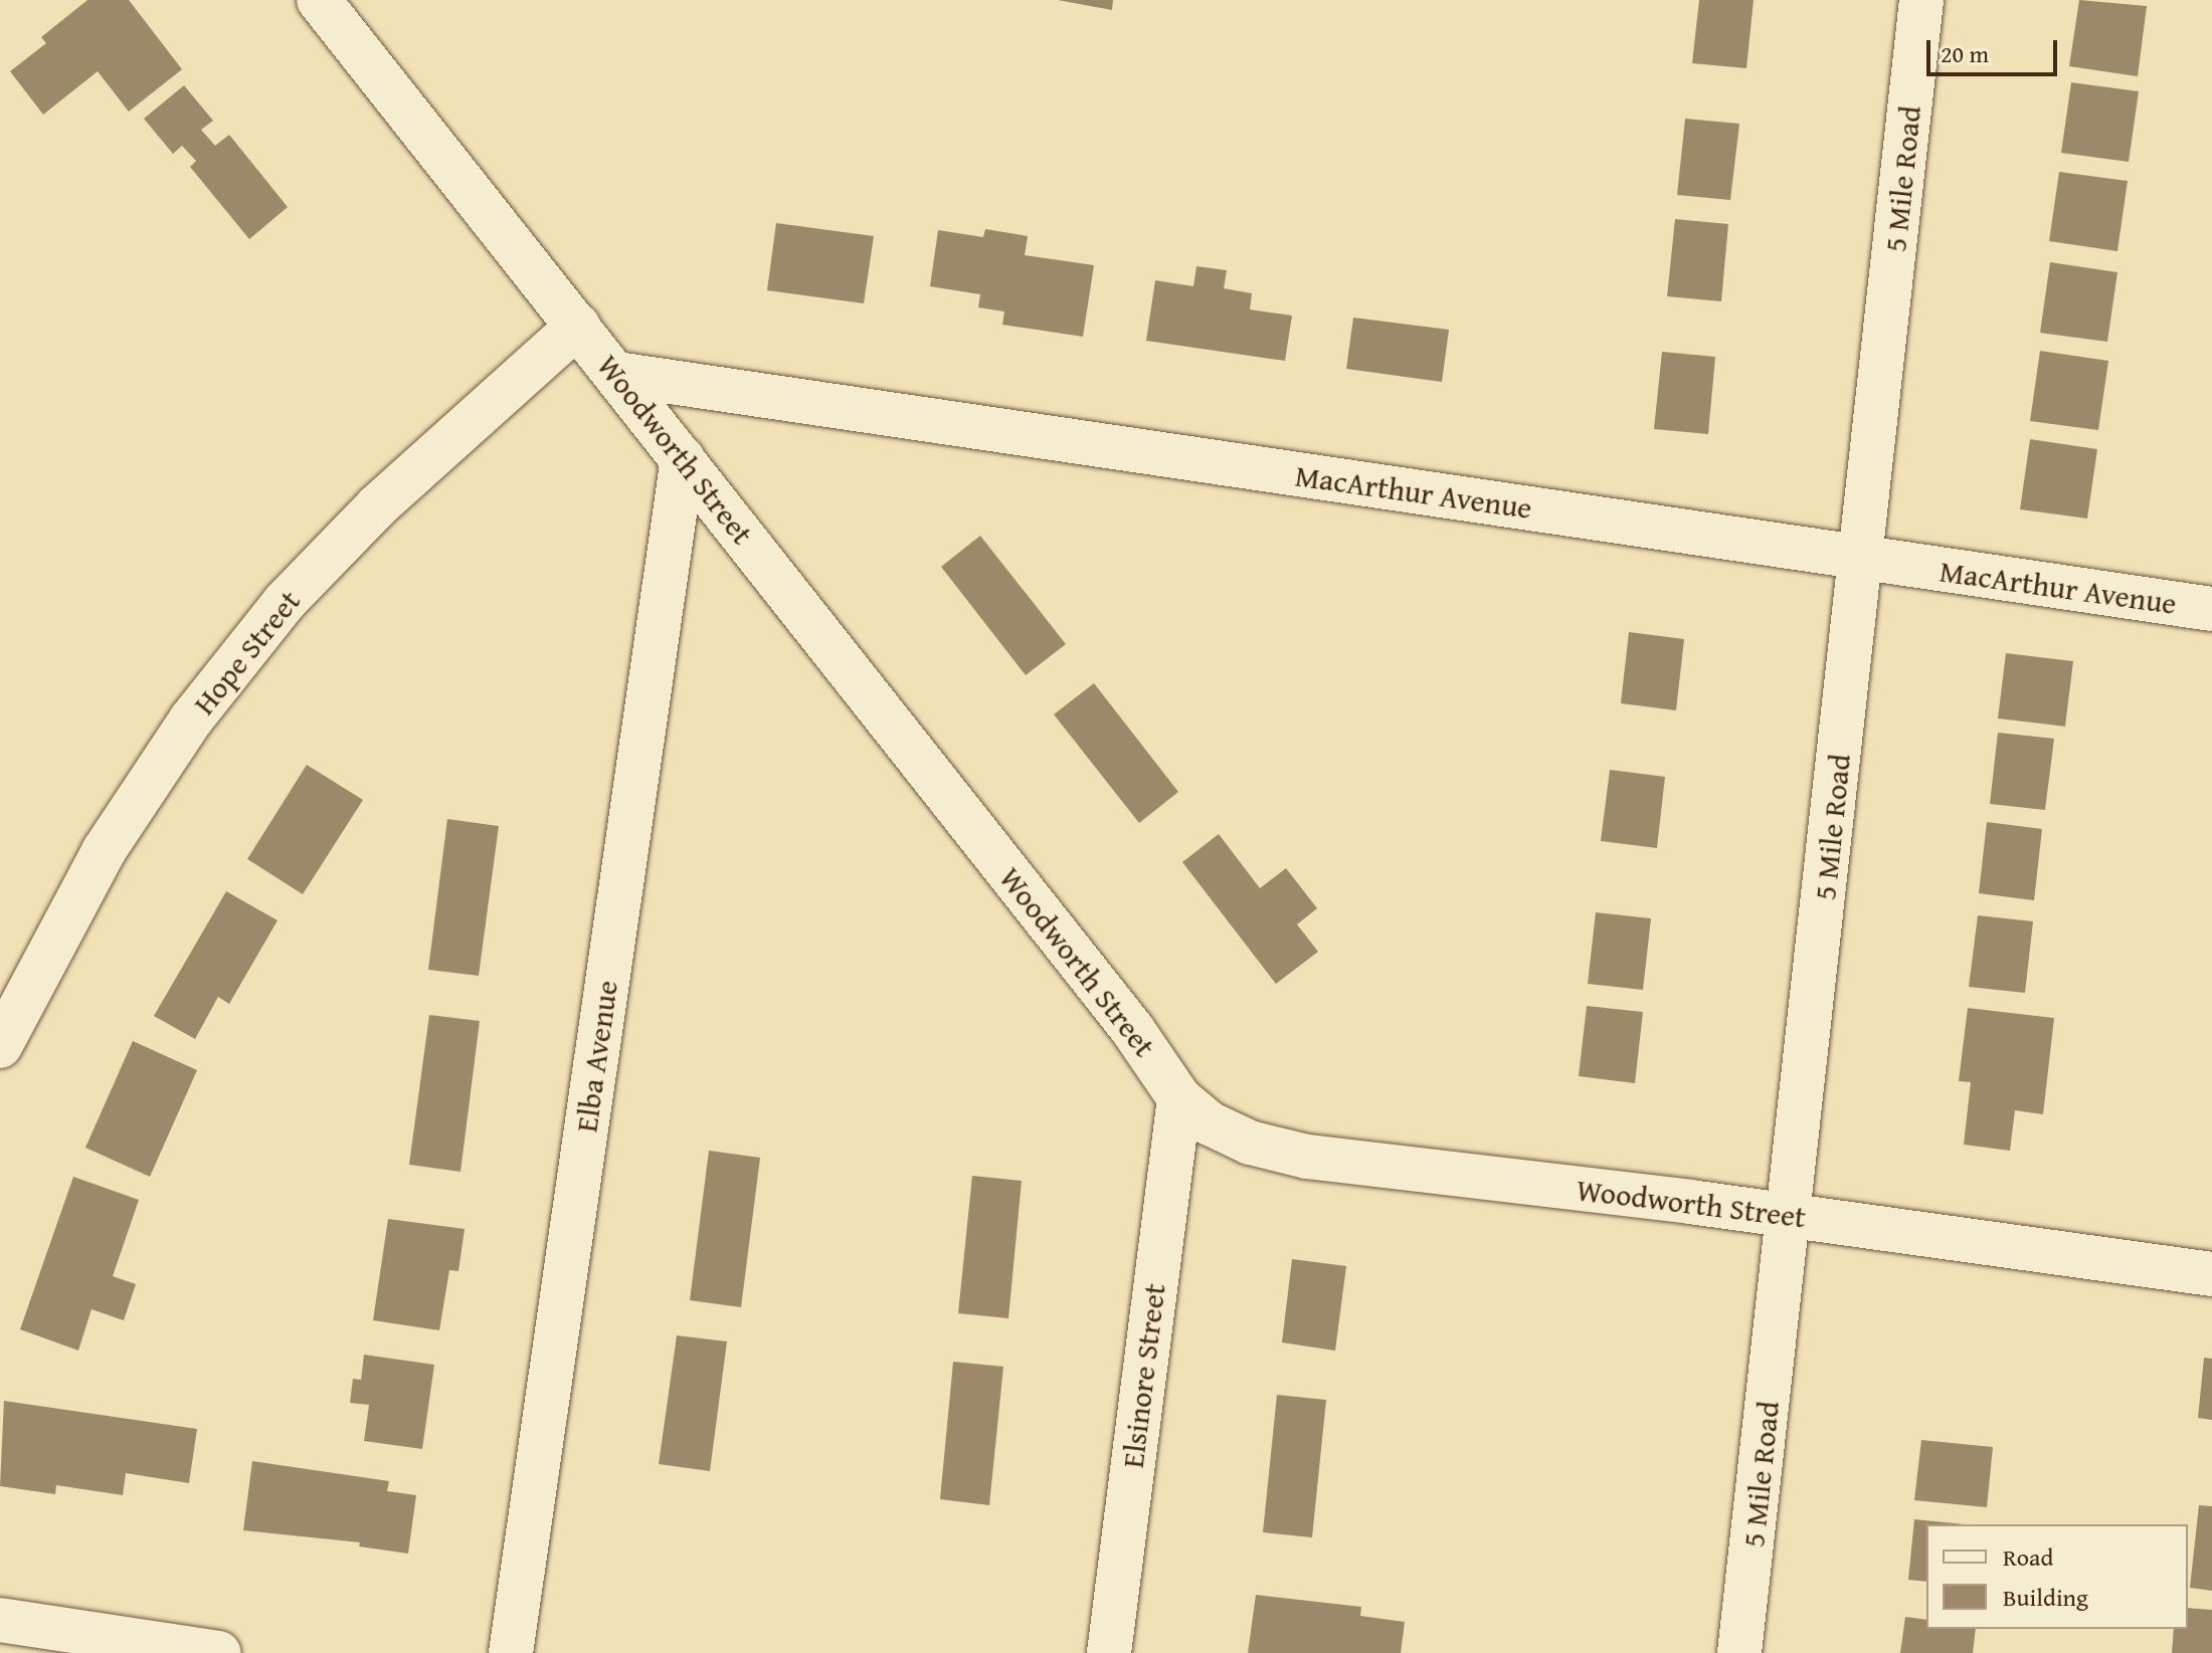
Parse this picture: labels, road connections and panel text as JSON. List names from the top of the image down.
{
  "streets": {
    "street": [
      "5 Mile Road",
      "Woodworth Street",
      "MacArthur Avenue",
      "Hope Street",
      "Elba Avenue",
      "Elsinore Street"
    ]
  },
  "crossings": [
    ["5 Mile Road", "Woodworth Street"],
    ["5 Mile Road", "MacArthur Avenue"],
    ["Woodworth Street", "MacArthur Avenue"],
    ["Woodworth Street", "Hope Street"],
    ["Woodworth Street", "Elba Avenue"],
    ["Woodworth Street", "Elsinore Street"]
  ],
  "legend": ["Road", "Building"],
  "scale_bar": "20 m"
}
